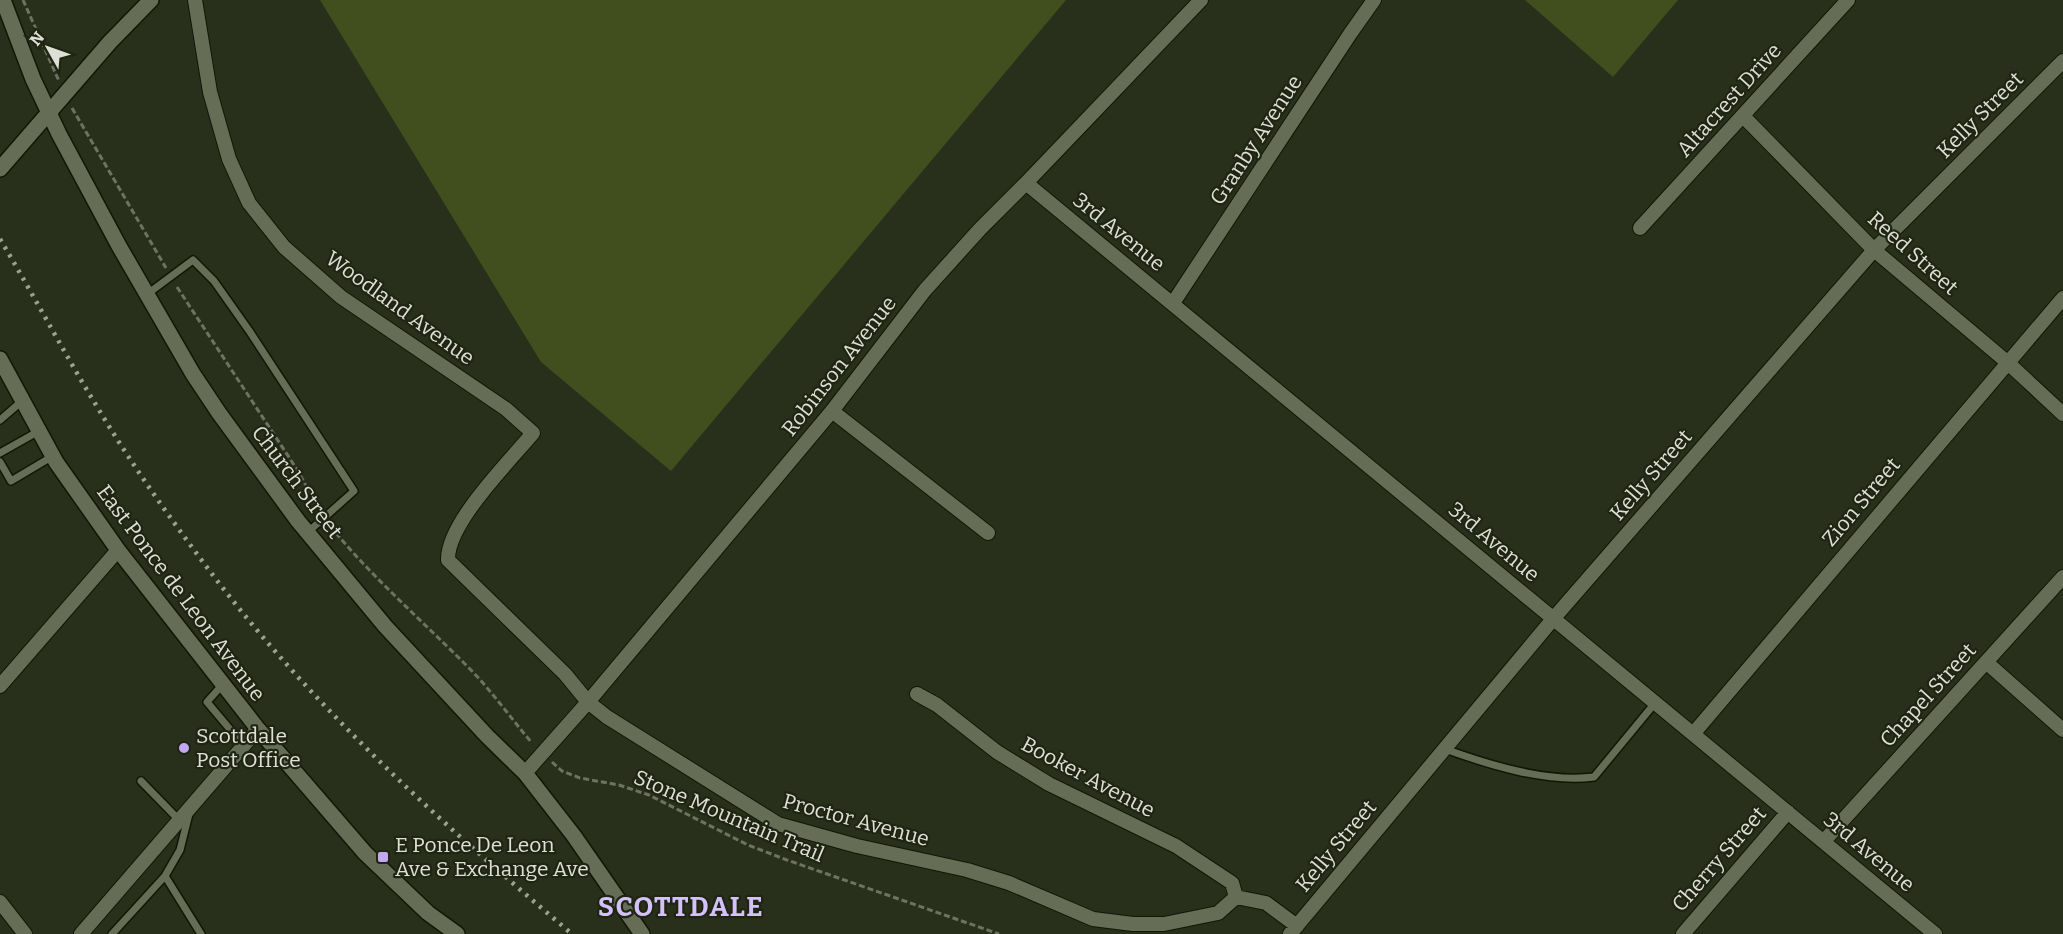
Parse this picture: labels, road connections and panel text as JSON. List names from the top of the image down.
{
  "streets": {
    "street": [
      "Altacrest Drive",
      "Kelly Street",
      "Granby Avenue",
      "3rd Avenue",
      "Reed Street",
      "Woodland Avenue",
      "Robinson Avenue",
      "Church Street",
      "Zion Street",
      "East Ponce de Leon Avenue",
      "Chapel Street",
      "Booker Avenue",
      "Proctor Avenue",
      "Cherry Street"
    ],
    "path": ["Stone Mountain Trail"]
  },
  "crossings": [
    ["Altacrest Drive", "Reed Street"],
    ["Kelly Street", "3rd Avenue"],
    ["Kelly Street", "Reed Street"],
    ["Granby Avenue", "3rd Avenue"],
    ["3rd Avenue", "Robinson Avenue"],
    ["3rd Avenue", "Zion Street"],
    ["3rd Avenue", "Chapel Street"],
    ["3rd Avenue", "Cherry Street"],
    ["Reed Street", "Zion Street"],
    ["Woodland Avenue", "Proctor Avenue"],
    ["Robinson Avenue", "Church Street"],
    ["Robinson Avenue", "Proctor Avenue"],
    ["Booker Avenue", "Proctor Avenue"]
  ],
  "districts": ["SCOTTDALE"],
  "places": {
    "other": ["Scottdale Post Office"],
    "transit": ["E Ponce De Leon Ave & Exchange Ave"]
  },
  "north": "top left"
}
